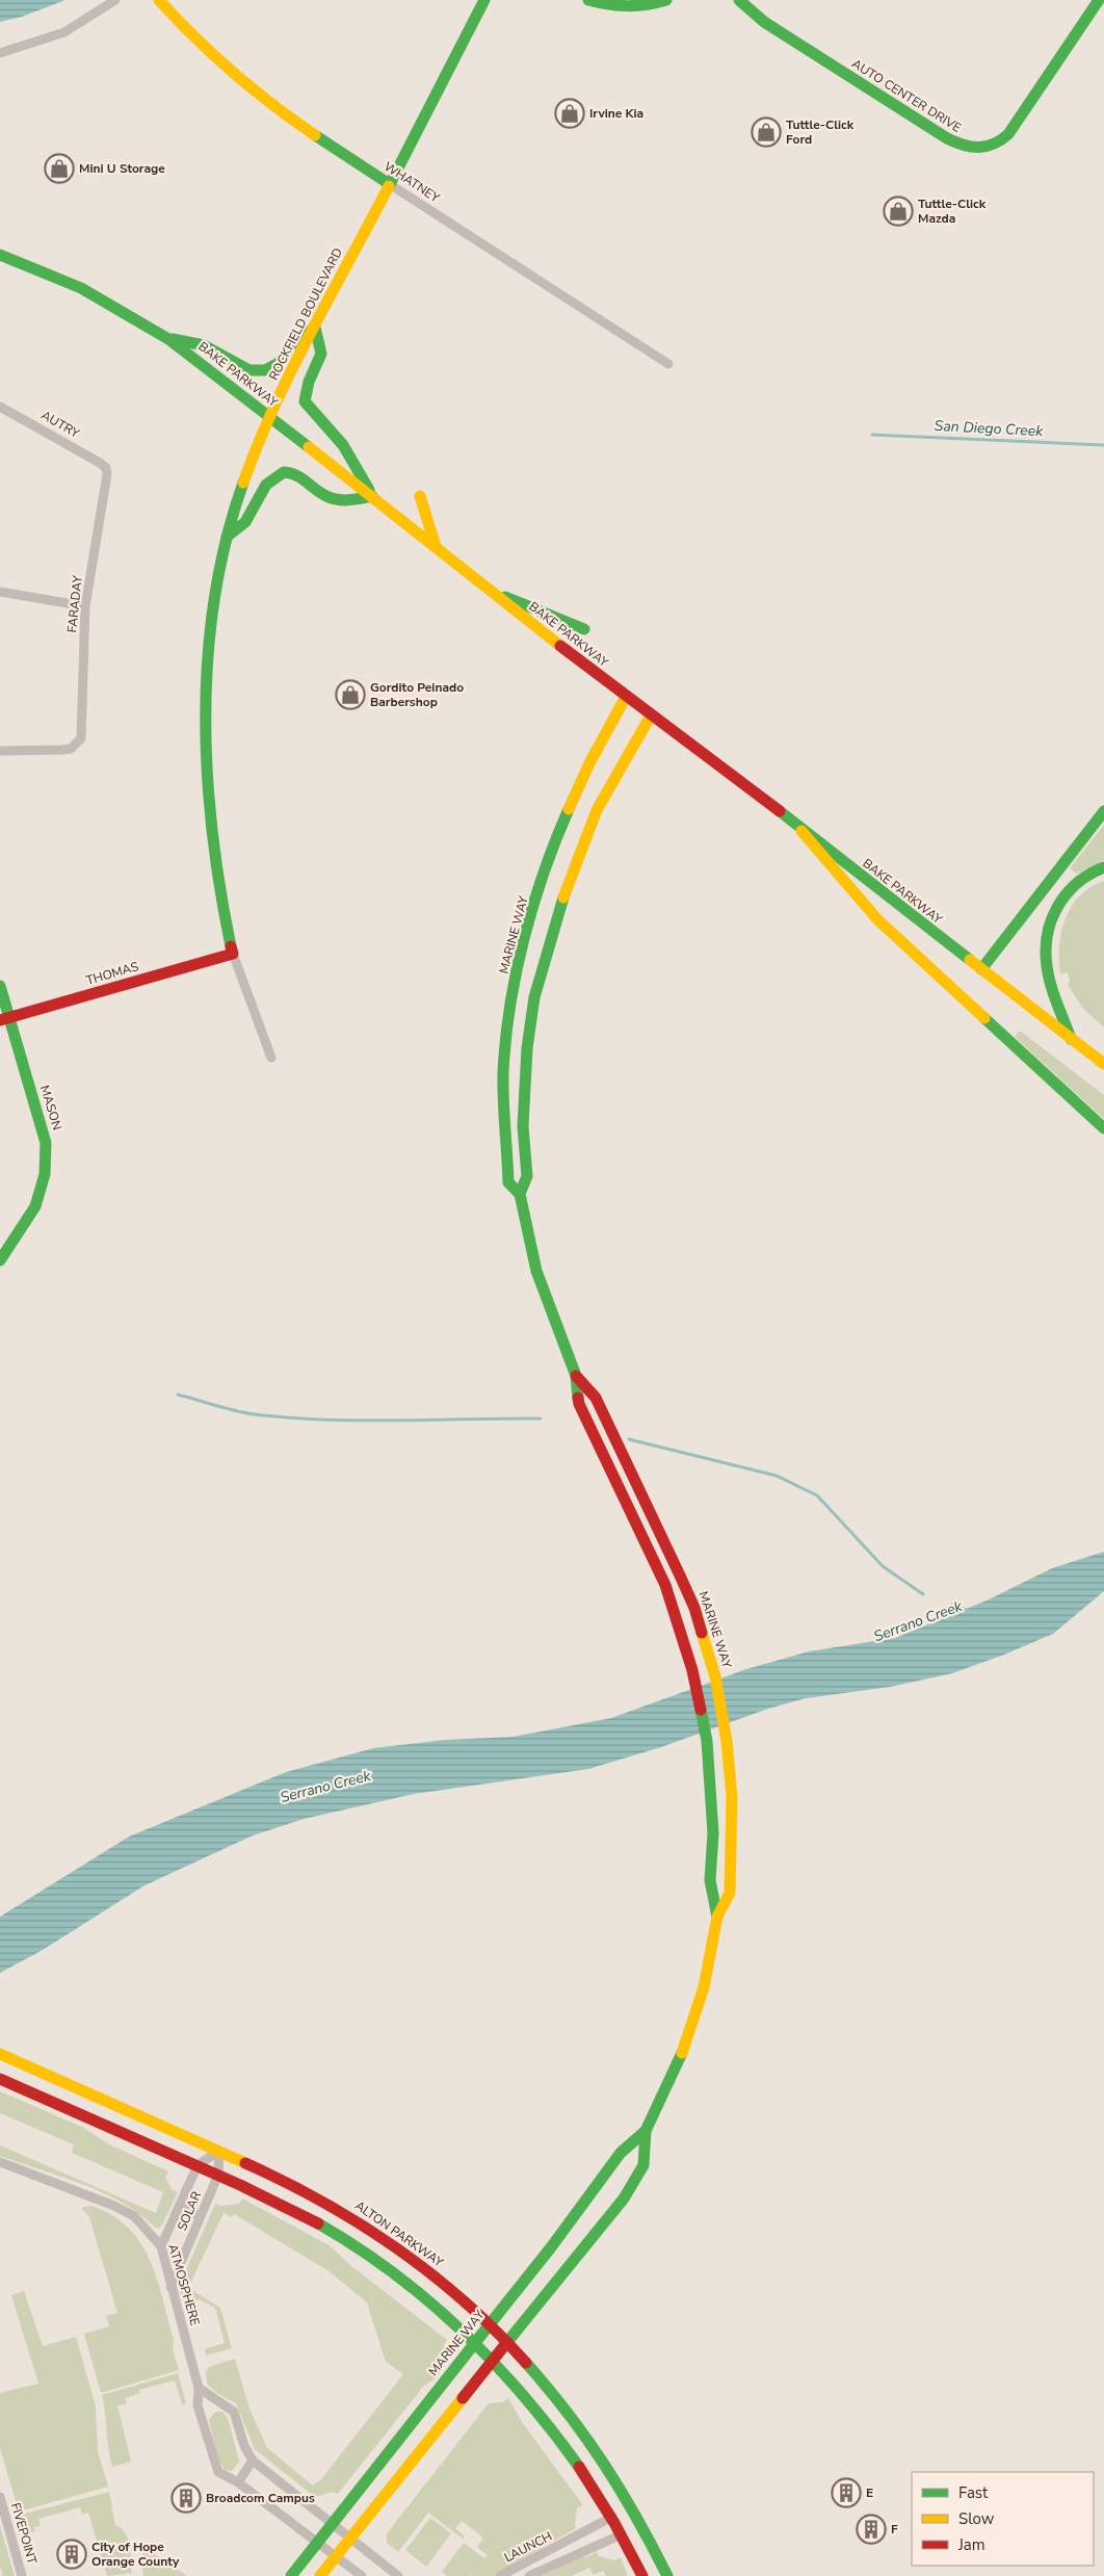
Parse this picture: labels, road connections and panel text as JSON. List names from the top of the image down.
{
  "streets": {
    "main road": [
      "AUTO CENTER DRIVE",
      "WHATNEY",
      "ROCKFIELD BOULEVARD",
      "BAKE PARKWAY",
      "MARINE WAY",
      "THOMAS",
      "MASON",
      "ALTON PARKWAY"
    ],
    "street": [
      "AUTRY",
      "FARADAY",
      "SOLAR",
      "ATMOSPHERE",
      "FIVEPOINT",
      "LAUNCH"
    ]
  },
  "crossings": [
    ["WHATNEY", "ROCKFIELD BOULEVARD"],
    ["ROCKFIELD BOULEVARD", "BAKE PARKWAY"],
    ["ROCKFIELD BOULEVARD", "THOMAS"],
    ["BAKE PARKWAY", "MARINE WAY"],
    ["AUTRY", "FARADAY"],
    ["MARINE WAY", "ALTON PARKWAY"],
    ["MARINE WAY", "ATMOSPHERE"],
    ["THOMAS", "MASON"],
    ["SOLAR", "ATMOSPHERE"]
  ],
  "water": ["San Diego Creek", "Serrano Creek"],
  "places": {
    "shop": [
      "Irvine Kia",
      "Tuttle-Click Ford",
      "Mini U Storage",
      "Tuttle-Click Mazda",
      "Gordito Peinado Barbershop"
    ],
    "building": [
      "E",
      "Broadcom Campus",
      "F",
      "City of Hope Orange County"
    ]
  },
  "legend": ["Fast", "Slow", "Jam"]
}
